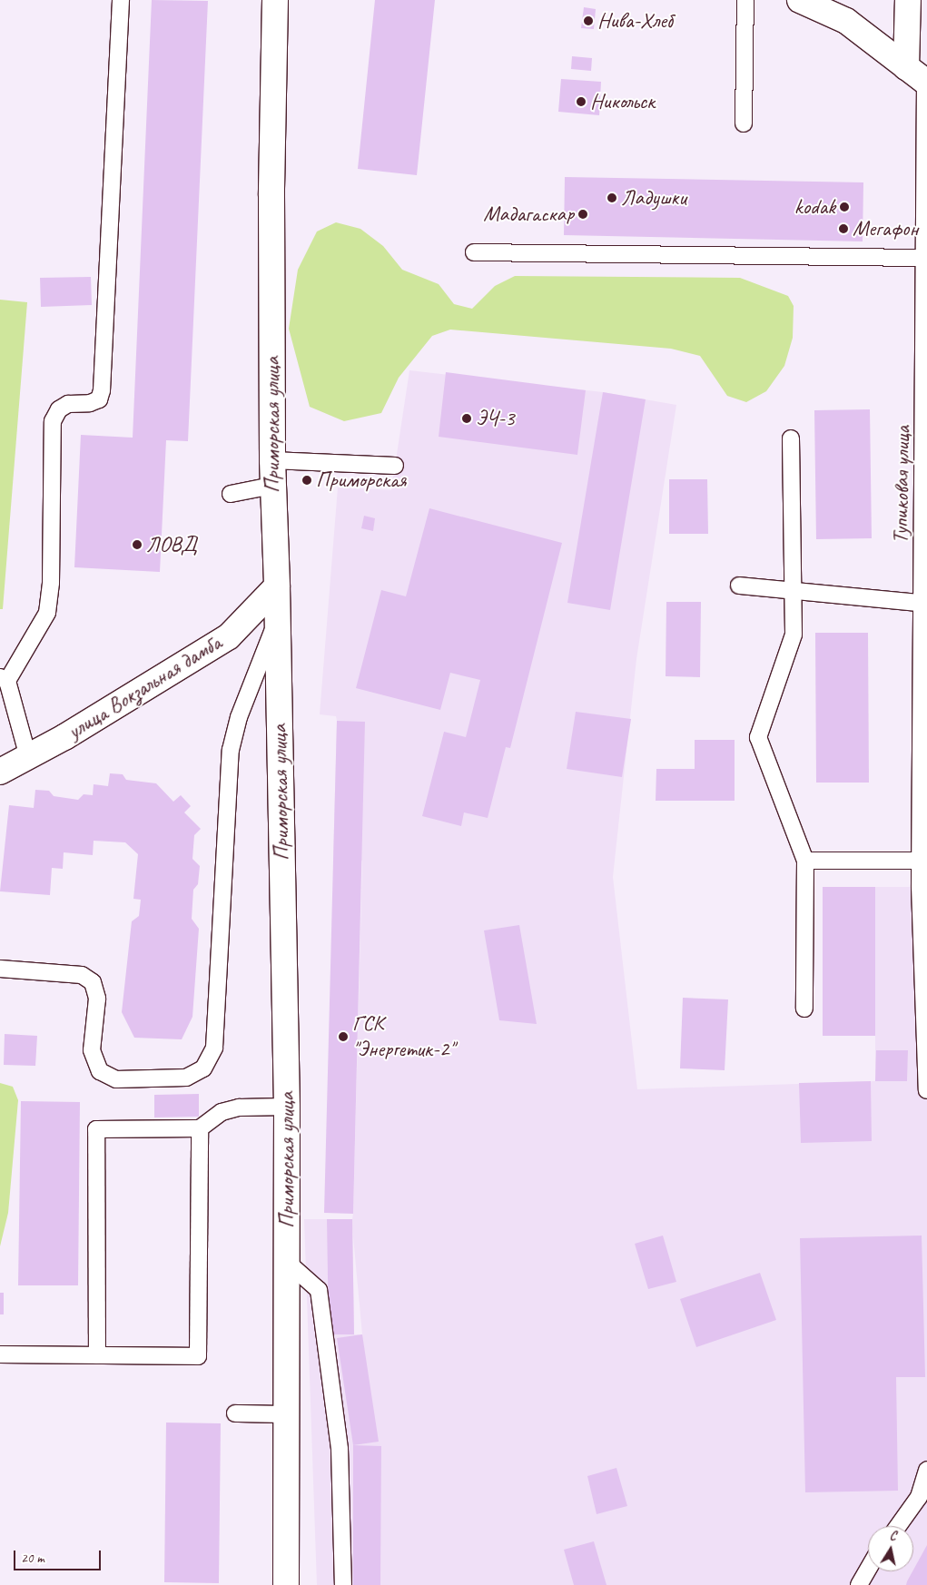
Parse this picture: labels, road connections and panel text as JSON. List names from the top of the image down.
{
  "streets": {
    "main road": ["Приморская улица", "улица Вокзальная дамба"],
    "lane": ["Тупиковая улица"]
  },
  "crossings": [
    ["Приморская улица", "улица Вокзальная дамба"]
  ],
  "places": [
    "Нива-Хлеб",
    "Никольск",
    "Ладушки",
    "kodak",
    "Мадагаскар",
    "Мегафон",
    "ЭЧ-3",
    "Приморская",
    "ЛОВД",
    "ГСК \"Энергетик-2\""
  ],
  "scale_bar": "20 m",
  "north": "top"
}
